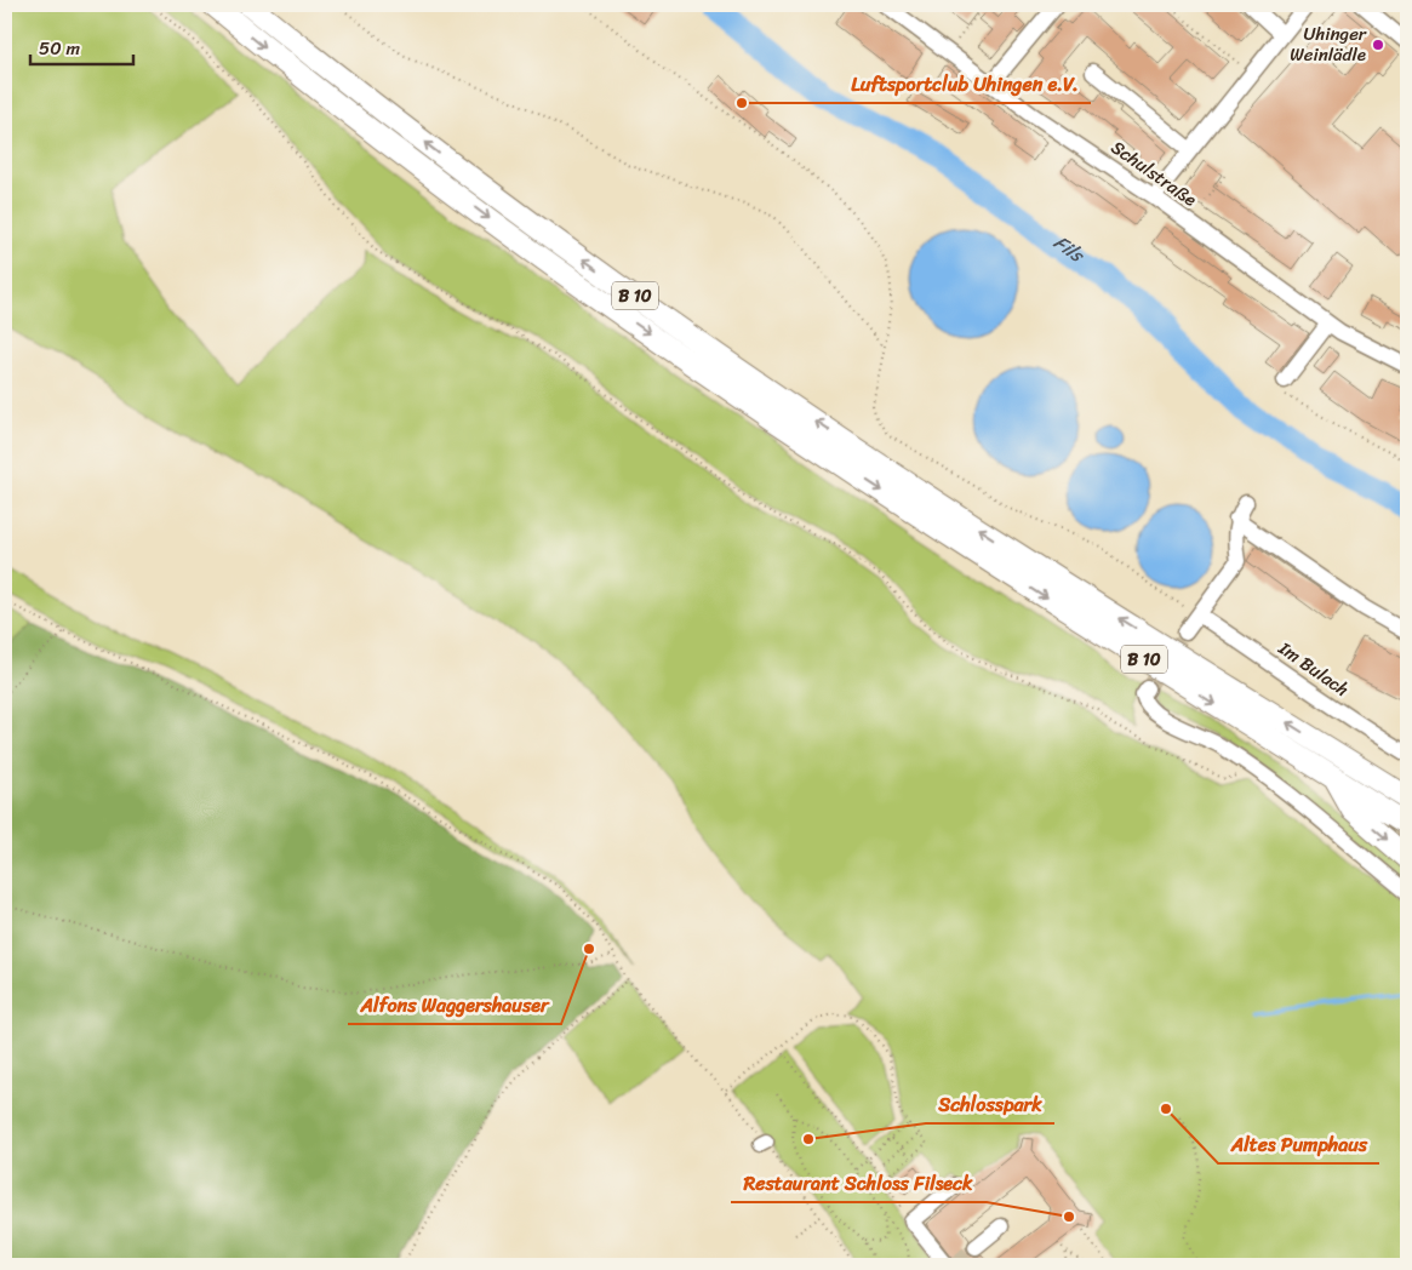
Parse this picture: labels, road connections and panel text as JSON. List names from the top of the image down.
{
  "streets": {
    "highway": ["B 10"],
    "street": ["Schulstraße", "Im Bulach"]
  },
  "water": ["Fils"],
  "places": [
    "Uhinger Weinlädle",
    "Luftsportclub Uhingen e.V.",
    "Alfons Waggershauser",
    "Altes Pumphaus",
    "Schlosspark",
    "Restaurant Schloss Filseck"
  ],
  "scale_bar": "50 m"
}
